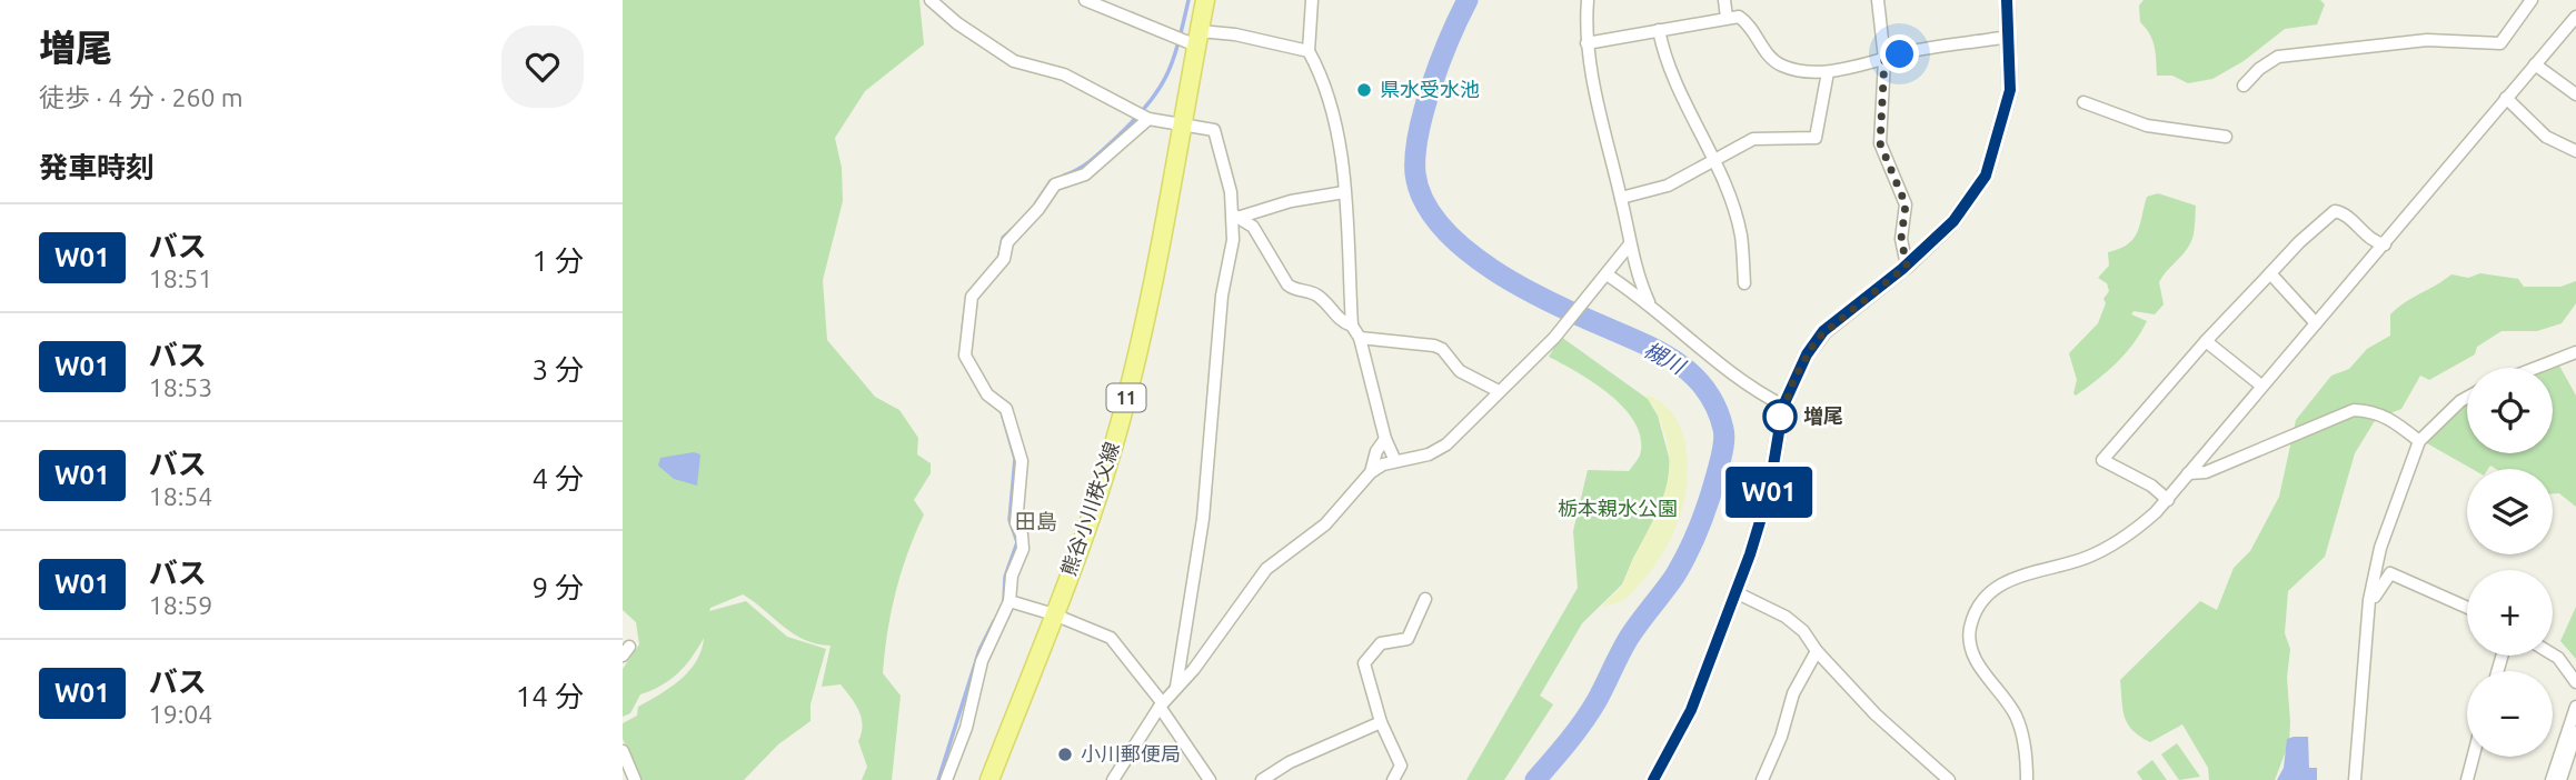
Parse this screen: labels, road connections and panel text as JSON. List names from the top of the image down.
{
  "streets": {
    "main road": ["11", "熊谷小川秩父線"]
  },
  "districts": ["田島"],
  "water": ["槻川"],
  "parks": ["栃本親水公園"],
  "places": ["県水受水池", "増尾", "小川郵便局"],
  "lines": ["bus line W01"],
  "page": {
    "heading": [
      ["増尾", "徒歩 · 4 分 · 260 m"],
      "発車時刻"
    ],
    "on_map": "W01",
    "list": [
      {
        "mark": "W01",
        "name": "バス",
        "note": "18:51",
        "value": "1 分"
      },
      {
        "mark": "W01",
        "name": "バス",
        "note": "18:53",
        "value": "3 分"
      },
      {
        "mark": "W01",
        "name": "バス",
        "note": "18:54",
        "value": "4 分"
      },
      {
        "mark": "W01",
        "name": "バス",
        "note": "18:59",
        "value": "9 分"
      },
      {
        "mark": "W01",
        "name": "バス",
        "note": "19:04",
        "value": "14 分"
      }
    ],
    "map_buttons": ["+", "−"]
  }
}
